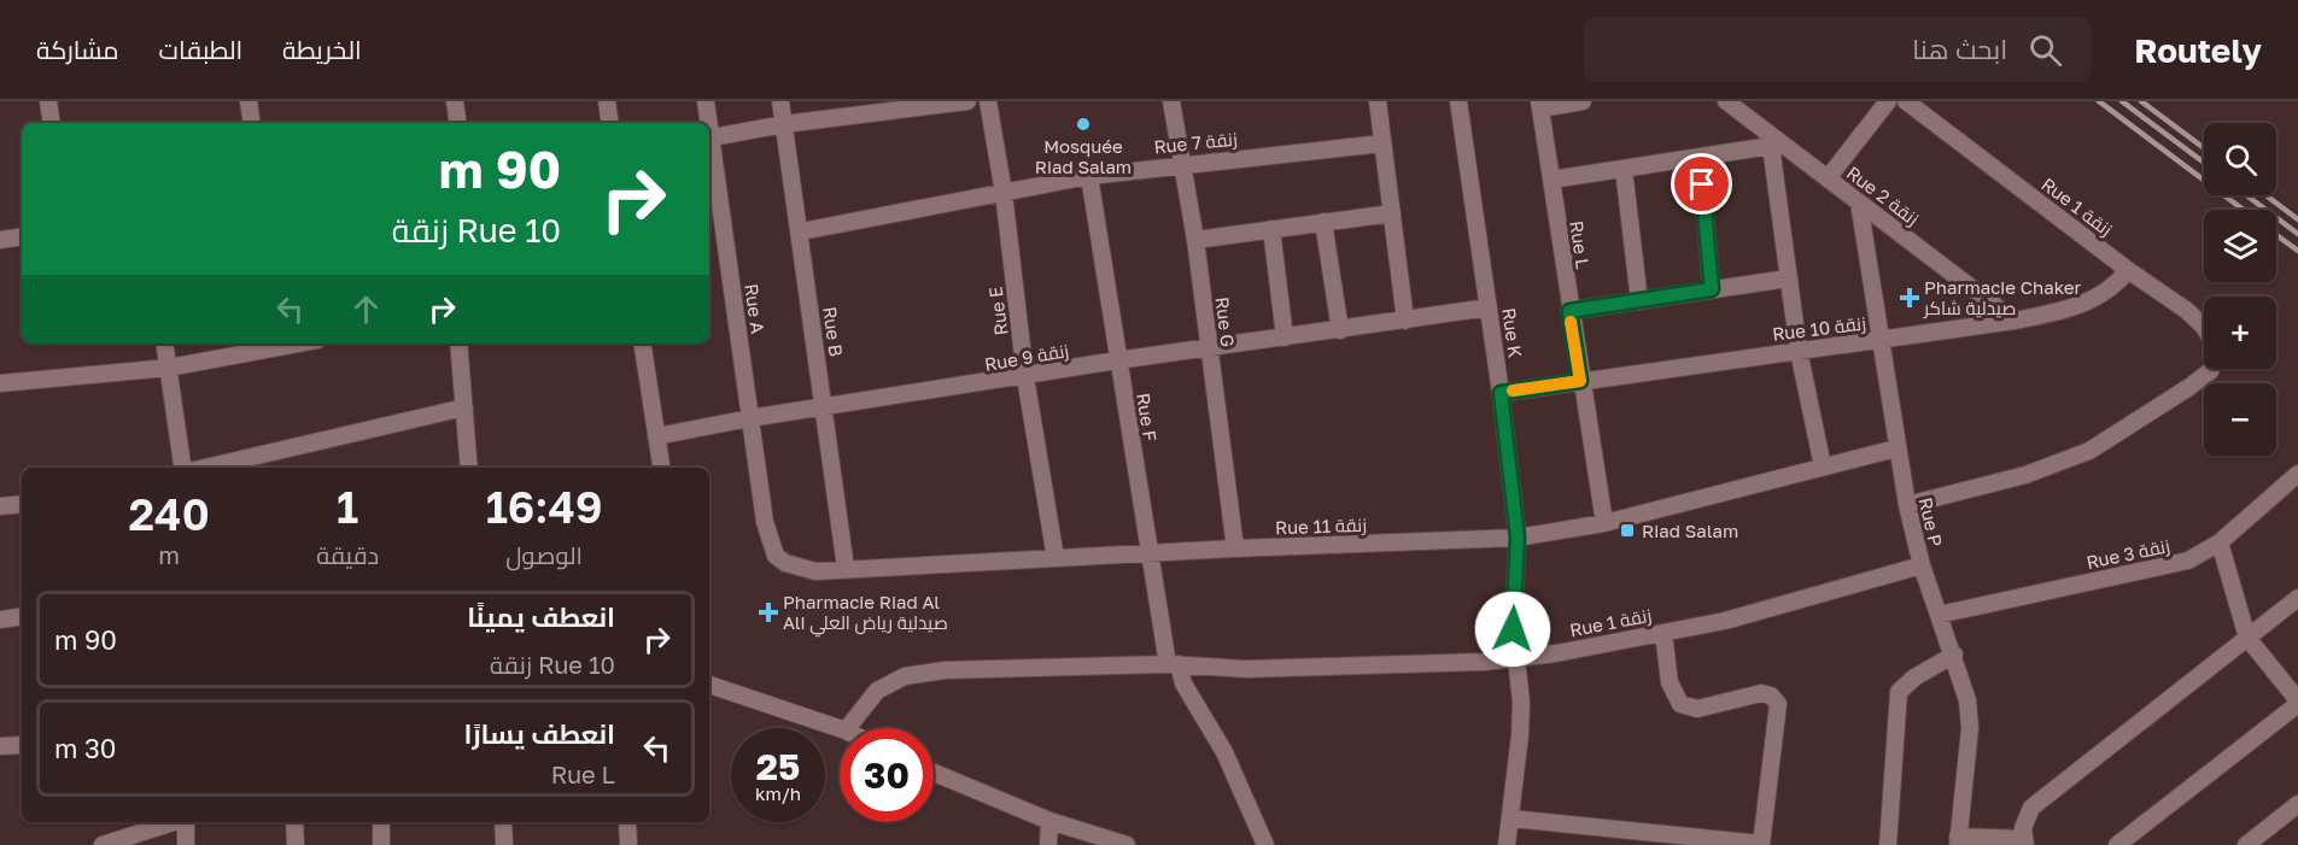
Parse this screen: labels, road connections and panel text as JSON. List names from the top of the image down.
{
  "streets": {
    "street": [
      "Rue 7 زنقة",
      "Rue 2 زنقة",
      "Rue 1 زنقة",
      "Rue L",
      "Rue A",
      "Rue E",
      "Rue G",
      "Rue 10 زنقة",
      "Rue B",
      "Rue K",
      "Rue 9 زنقة",
      "Rue F",
      "Rue P",
      "Rue 11 زنقة",
      "Rue 3 زنقة"
    ]
  },
  "crossings": [
    ["Rue 7 زنقة", "Rue E"],
    ["Rue 7 زنقة", "Rue G"],
    ["Rue 7 زنقة", "Rue B"],
    ["Rue 7 زنقة", "Rue F"],
    ["Rue 2 زنقة", "Rue 10 زنقة"],
    ["Rue 2 زنقة", "Rue P"],
    ["Rue 1 زنقة", "Rue 10 زنقة"],
    ["Rue 1 زنقة", "Rue K"],
    ["Rue 1 زنقة", "Rue F"],
    ["Rue 1 زنقة", "Rue P"],
    ["Rue L", "Rue 10 زنقة"],
    ["Rue L", "Rue 11 زنقة"],
    ["Rue A", "Rue 9 زنقة"],
    ["Rue A", "Rue 11 زنقة"],
    ["Rue E", "Rue 9 زنقة"],
    ["Rue E", "Rue 11 زنقة"],
    ["Rue G", "Rue 9 زنقة"],
    ["Rue G", "Rue 11 زنقة"],
    ["Rue 10 زنقة", "Rue K"],
    ["Rue 10 زنقة", "Rue P"],
    ["Rue B", "Rue 9 زنقة"],
    ["Rue B", "Rue 11 زنقة"],
    ["Rue K", "Rue 9 زنقة"],
    ["Rue K", "Rue 11 زنقة"],
    ["Rue 9 زنقة", "Rue F"],
    ["Rue F", "Rue 11 زنقة"],
    ["Rue P", "Rue 11 زنقة"],
    ["Rue P", "Rue 3 زنقة"]
  ],
  "places": {
    "other": ["Mosquée Riad Salam"],
    "health": ["Pharmacie Chaker صيدلية شاكر", "Pharmacie Riad Al Ali صيدلية رياض العلي"],
    "transit": ["Riad Salam"]
  },
  "page": {
    "header": "Routely",
    "search": "ابحث هنا",
    "nav": ["الخريطة", "الطبقات", "مشاركة"],
    "map_buttons": ["+", "−"],
    "turn": ["90 m", "Rue 10 زنقة"],
    "eta": [
      "16:49",
      "الوصول",
      "1",
      "دقيقة",
      "240",
      "m"
    ],
    "list": [
      {
        "name": "انعطف يمينًا",
        "note": "Rue 10 زنقة",
        "value": "90 m"
      },
      {
        "name": "انعطف يسارًا",
        "note": "Rue L",
        "value": "30 m"
      }
    ],
    "speed": "25 km/h",
    "limit": "30"
  }
}
